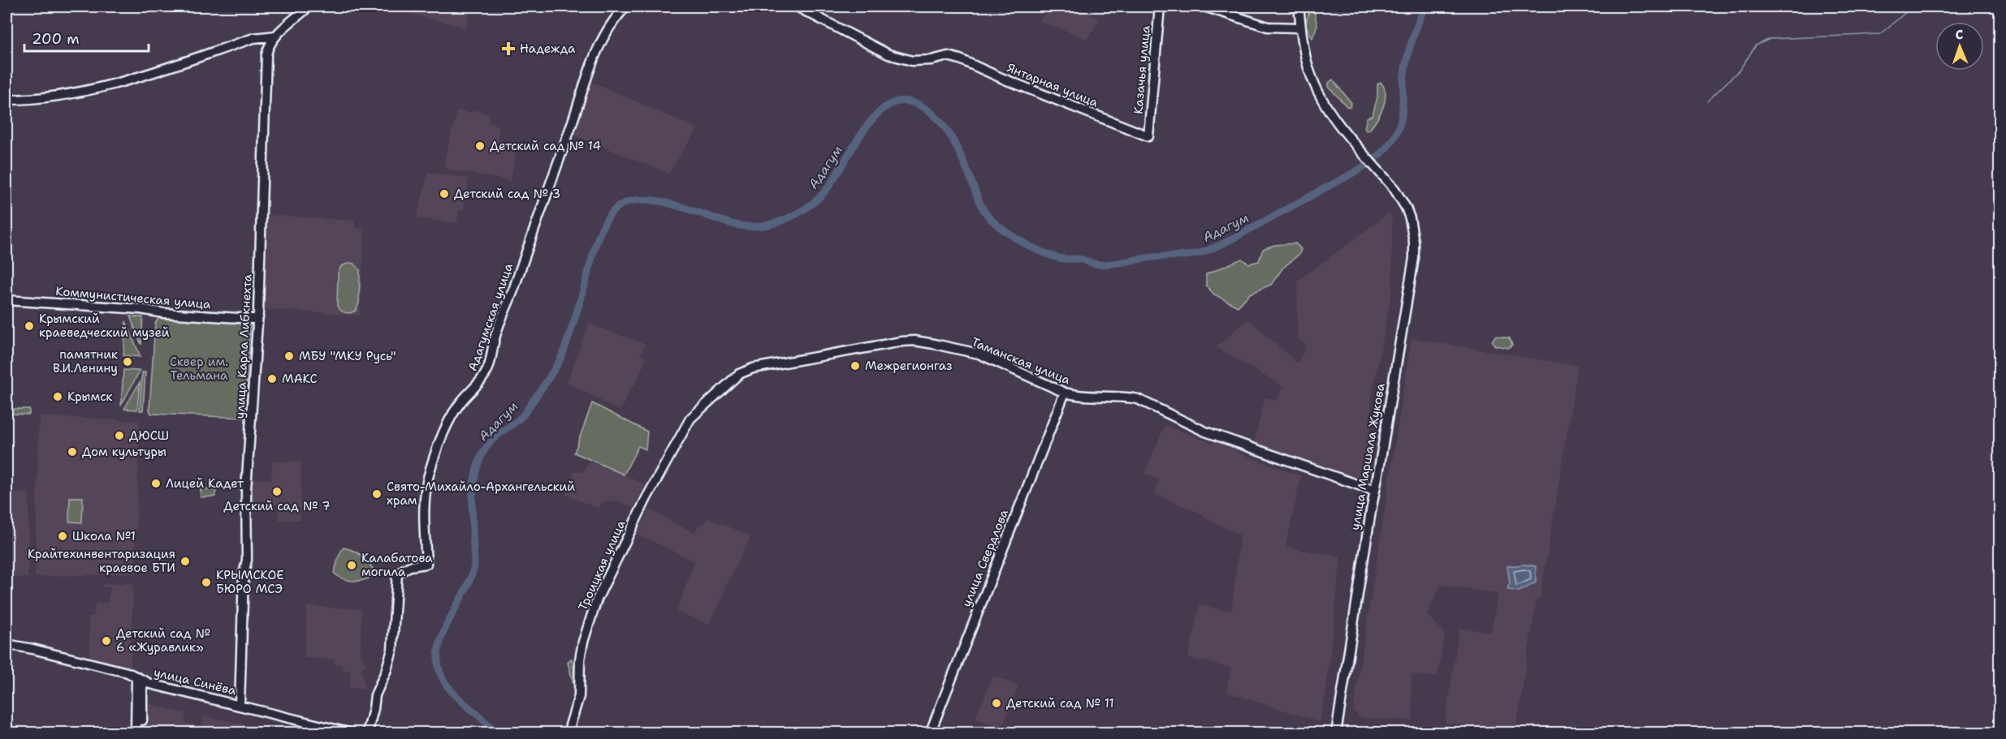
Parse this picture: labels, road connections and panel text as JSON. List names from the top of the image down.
{
  "streets": {
    "main road": [
      "Казачья улица",
      "Янтарная улица",
      "Коммунистическая улица",
      "Адагумская улица",
      "улица Карла Либкнехта",
      "Таманская улица",
      "улица Маршала Жукова",
      "улица Свердлова",
      "Троицкая улица",
      "улица Синёва"
    ]
  },
  "crossings": [
    ["Казачья улица", "Янтарная улица"],
    ["Коммунистическая улица", "улица Карла Либкнехта"],
    ["улица Карла Либкнехта", "улица Синёва"],
    ["Таманская улица", "улица Маршала Жукова"],
    ["Таманская улица", "улица Свердлова"],
    ["Таманская улица", "Троицкая улица"]
  ],
  "water": ["Адагум"],
  "parks": ["Сквер им. Тельмана"],
  "places": {
    "health": ["Надежда"],
    "other": [
      "Детский сад № 14",
      "Детский сад № 3",
      "Крымский краеведческий музей",
      "МБУ \"МКУ Русь\"",
      "памятник В.И.Ленину",
      "Межрегионгаз",
      "МАКС",
      "Крымск",
      "ДЮСШ",
      "Дом культуры",
      "Лицей Кадет",
      "Детский сад № 7",
      "Свято-Михайло-Архангельский храм",
      "Школа №1",
      "Крайтехинвентаризация краевое БТИ",
      "Калабатова могила",
      "КРЫМСКОЕ БЮРО МСЭ",
      "Детский сад № 6 «Журавлик»",
      "Детский сад № 11"
    ]
  },
  "scale_bar": "200 m",
  "north": "top"
}
